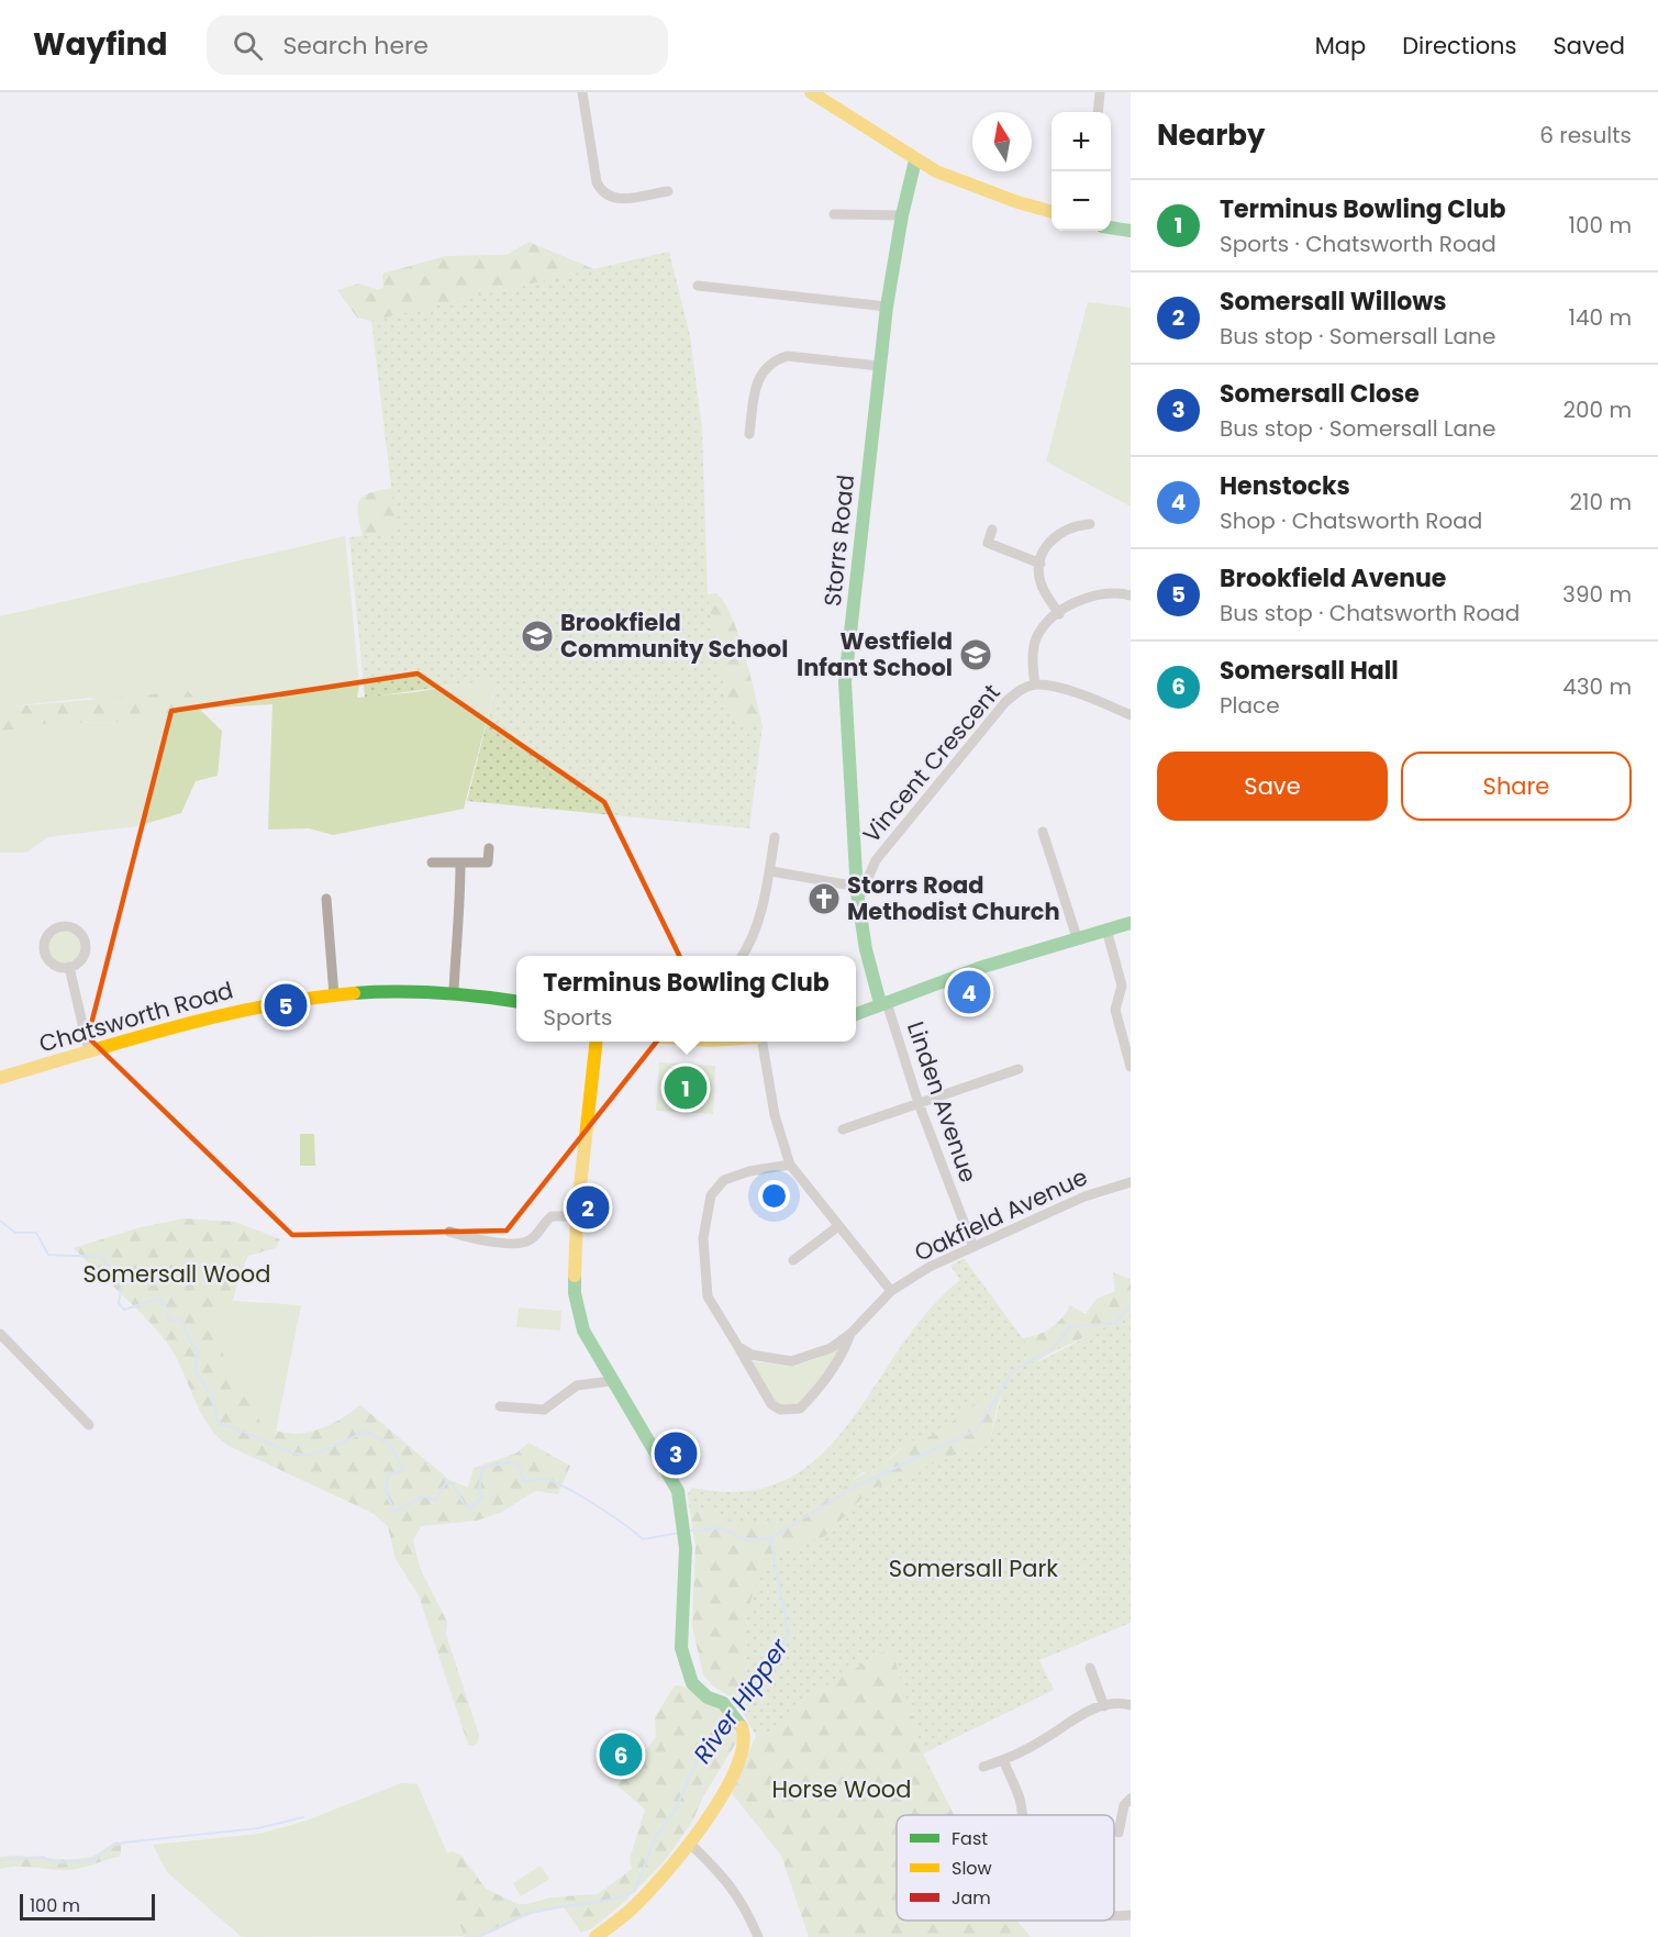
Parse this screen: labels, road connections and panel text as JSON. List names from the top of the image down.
{
  "streets": {
    "main road": ["Storrs Road", "Chatsworth Road"],
    "street": ["Vincent Crescent", "Linden Avenue", "Oakfield Avenue"]
  },
  "crossings": [
    ["Storrs Road", "Vincent Crescent"],
    ["Storrs Road", "Linden Avenue"],
    ["Linden Avenue", "Oakfield Avenue"]
  ],
  "water": ["River Hipper"],
  "parks": ["Somersall Wood", "Somersall Park", "Horse Wood"],
  "places": {
    "school or university": ["Brookfield Community School", "Westfield Infant School"],
    "church": ["Storrs Road Methodist Church"]
  },
  "legend": ["Fast", "Slow", "Jam"],
  "scale_bar": "100 m",
  "north": "top",
  "page": {
    "header": "Wayfind",
    "search": "Search here",
    "nav": ["Map", "Directions", "Saved"],
    "heading": ["Nearby", "6 results"],
    "map_buttons": ["+", "−"],
    "list": [
      {
        "mark": "1",
        "name": "Terminus Bowling Club",
        "note": "Sports · Chatsworth Road",
        "value": "100 m"
      },
      {
        "mark": "2",
        "name": "Somersall Willows",
        "note": "Bus stop · Somersall Lane",
        "value": "140 m"
      },
      {
        "mark": "3",
        "name": "Somersall Close",
        "note": "Bus stop · Somersall Lane",
        "value": "200 m"
      },
      {
        "mark": "4",
        "name": "Henstocks",
        "note": "Shop · Chatsworth Road",
        "value": "210 m"
      },
      {
        "mark": "5",
        "name": "Brookfield Avenue",
        "note": "Bus stop · Chatsworth Road",
        "value": "390 m"
      },
      {
        "mark": "6",
        "name": "Somersall Hall",
        "note": "Place",
        "value": "430 m"
      }
    ],
    "buttons": ["Save", "Share"],
    "popup": ["Terminus Bowling Club", "Sports"],
    "pins": [
      "4",
      "5",
      "1",
      "2",
      "3",
      "6"
    ],
    "scale": "100 m"
  }
}
